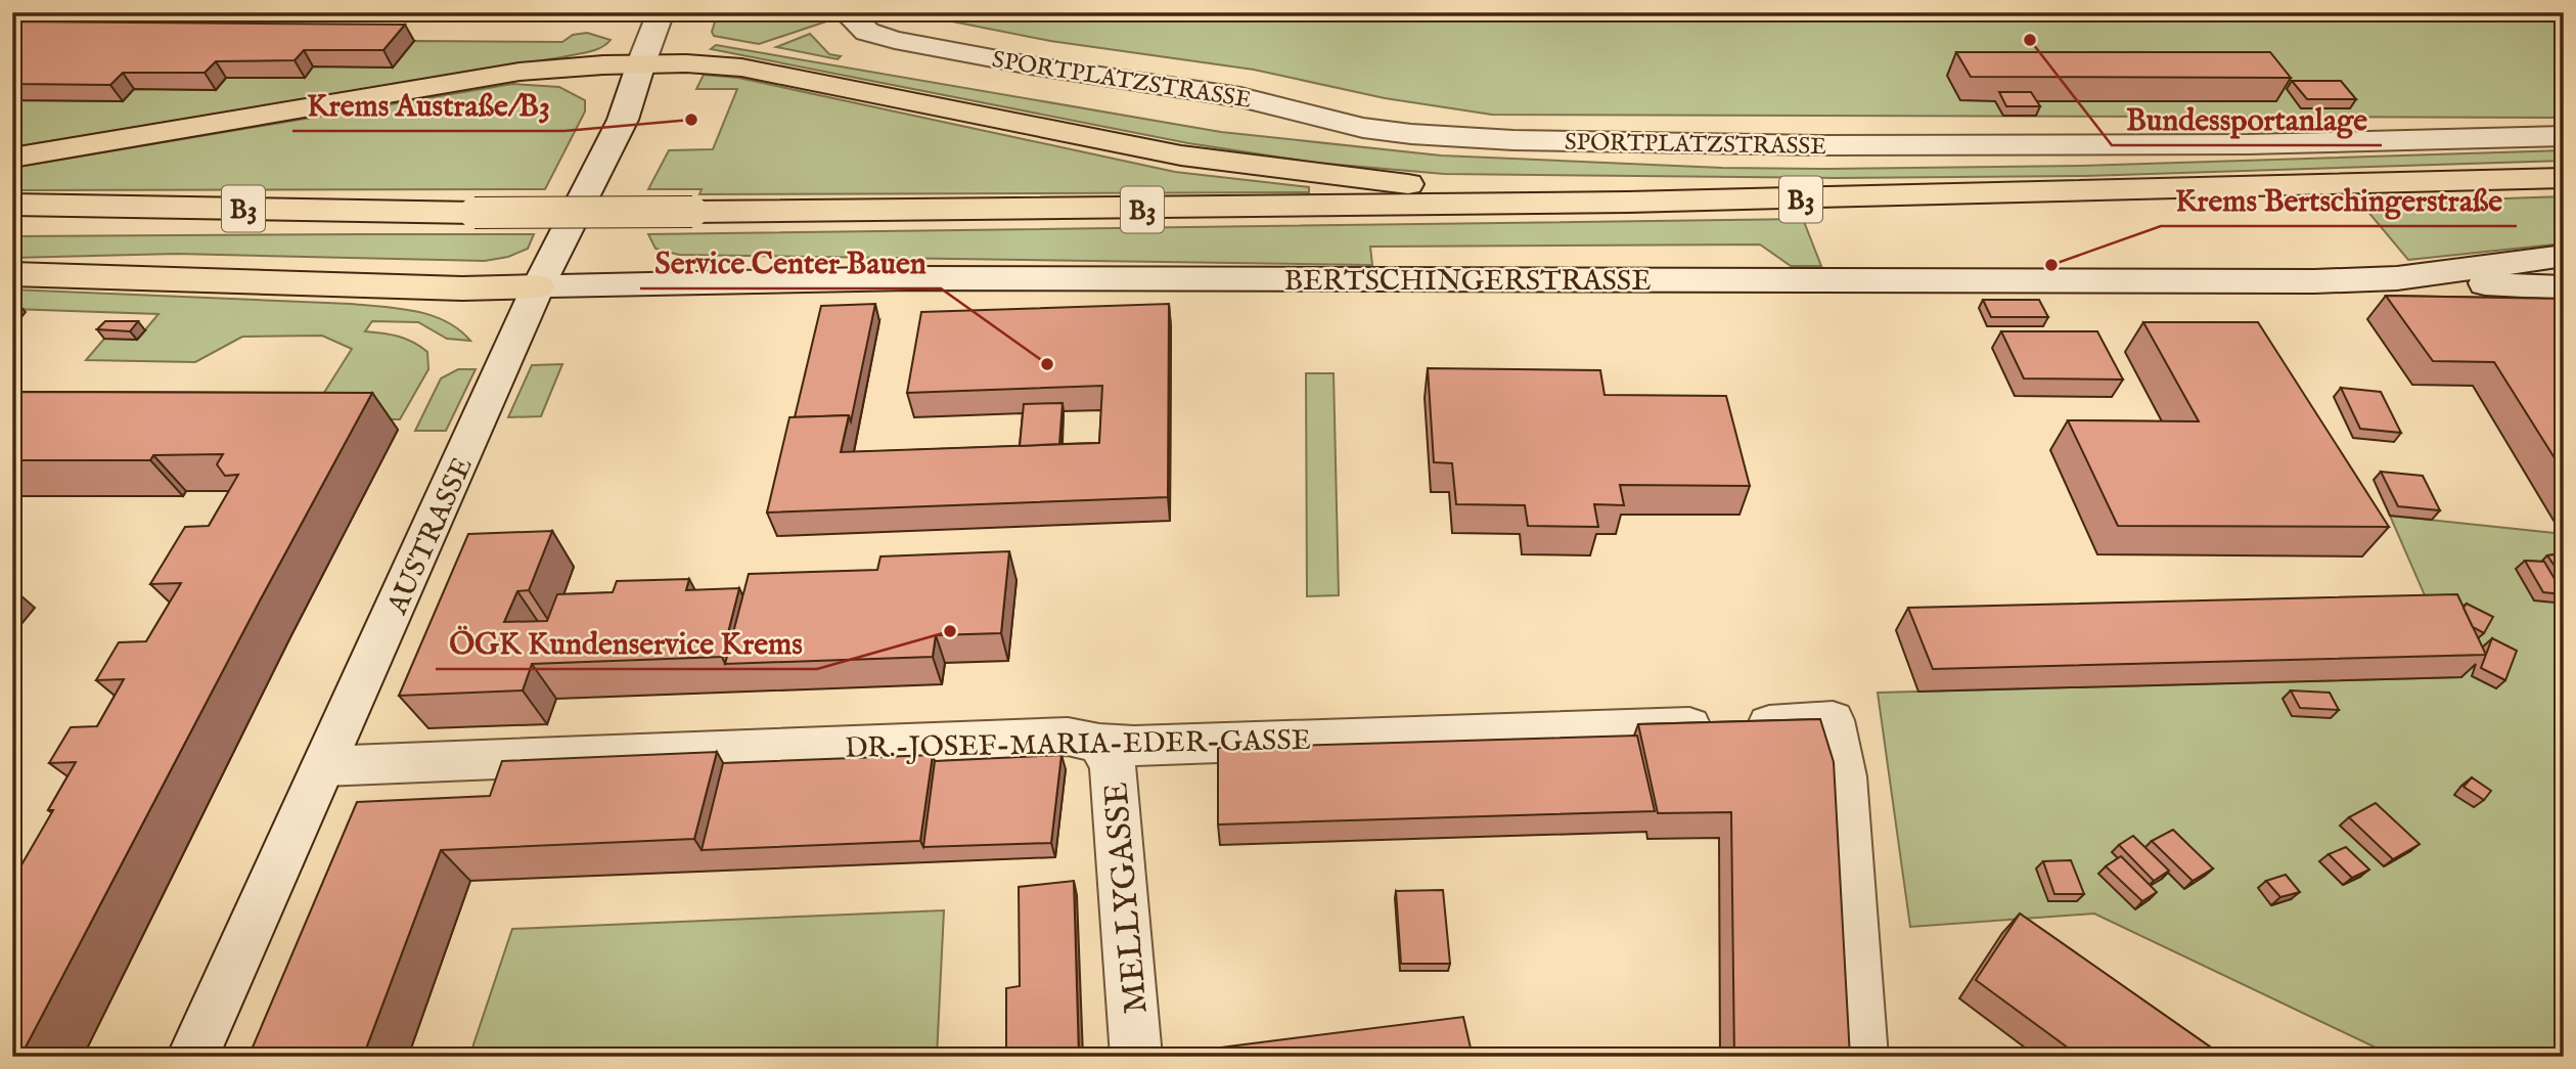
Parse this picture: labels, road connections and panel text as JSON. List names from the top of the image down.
{
  "streets": {
    "highway": ["B3"],
    "street": [
      "SPORTPLATZSTRASSE",
      "BERTSCHINGERSTRASSE",
      "AUSTRASSE",
      "DR.-JOSEF-MARIA-EDER-GASSE",
      "MELLYGASSE"
    ]
  },
  "crossings": [
    ["B3", "AUSTRASSE"],
    ["BERTSCHINGERSTRASSE", "AUSTRASSE"],
    ["AUSTRASSE", "DR.-JOSEF-MARIA-EDER-GASSE"],
    ["DR.-JOSEF-MARIA-EDER-GASSE", "MELLYGASSE"]
  ],
  "places": [
    "Bundessportanlage",
    "Krems Austraße/B3",
    "Krems Bertschingerstraße",
    "Service Center Bauen",
    "ÖGK Kundenservice Krems"
  ]
}
